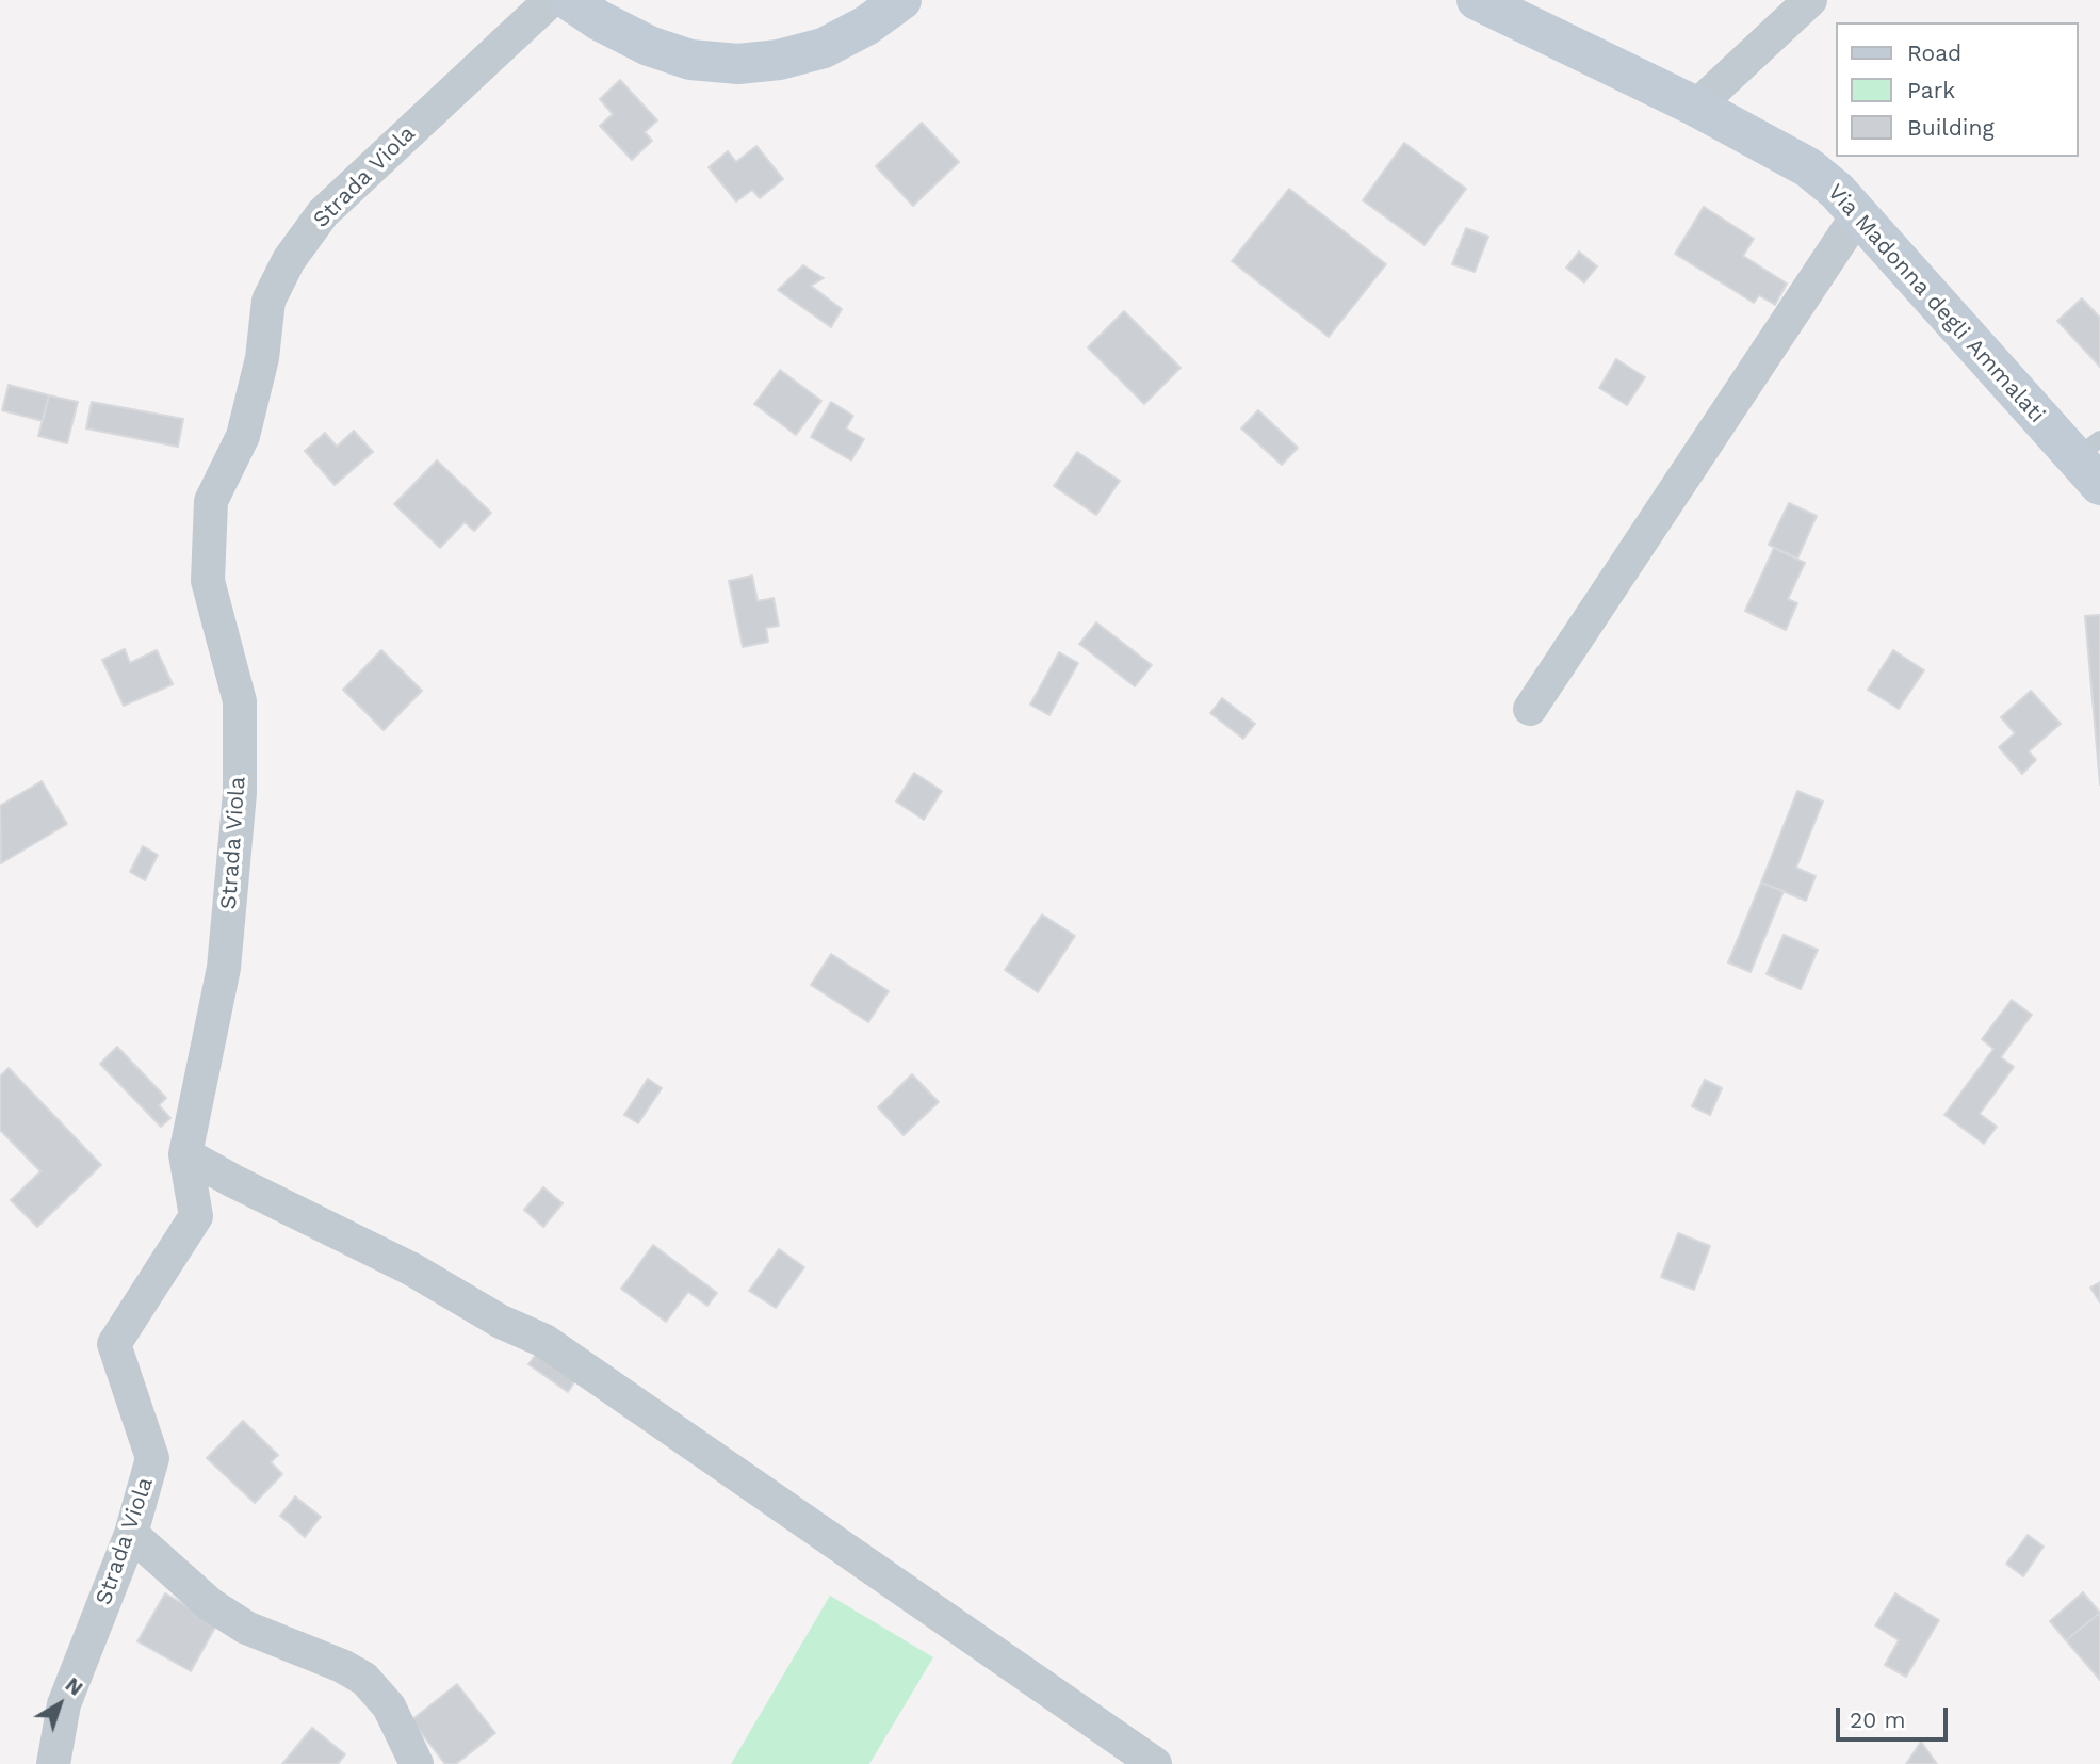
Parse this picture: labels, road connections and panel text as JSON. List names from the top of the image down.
{
  "streets": {
    "street": ["Strada Viola", "Via Madonna degli Ammalati"]
  },
  "legend": ["Road", "Park", "Building"],
  "scale_bar": "20 m",
  "north": "top right"
}
